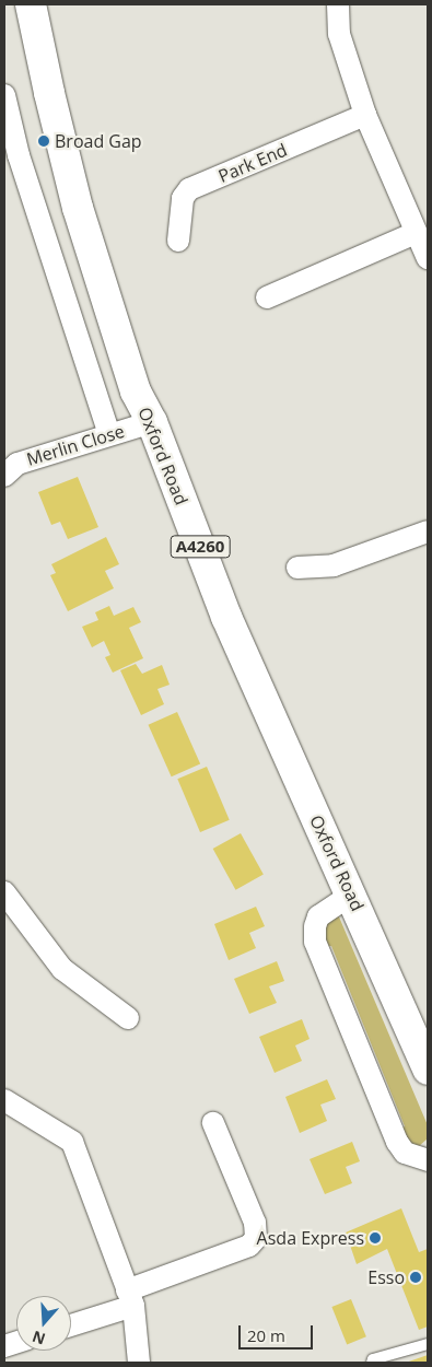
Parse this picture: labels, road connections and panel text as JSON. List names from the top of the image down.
{
  "streets": {
    "main road": ["Oxford Road", "A4260"],
    "street": ["Park End", "Merlin Close"]
  },
  "crossings": [
    ["Merlin Close", "Oxford Road"]
  ],
  "places": ["Broad Gap", "Asda Express", "Esso"],
  "scale_bar": "20 m",
  "north": "bottom"
}
